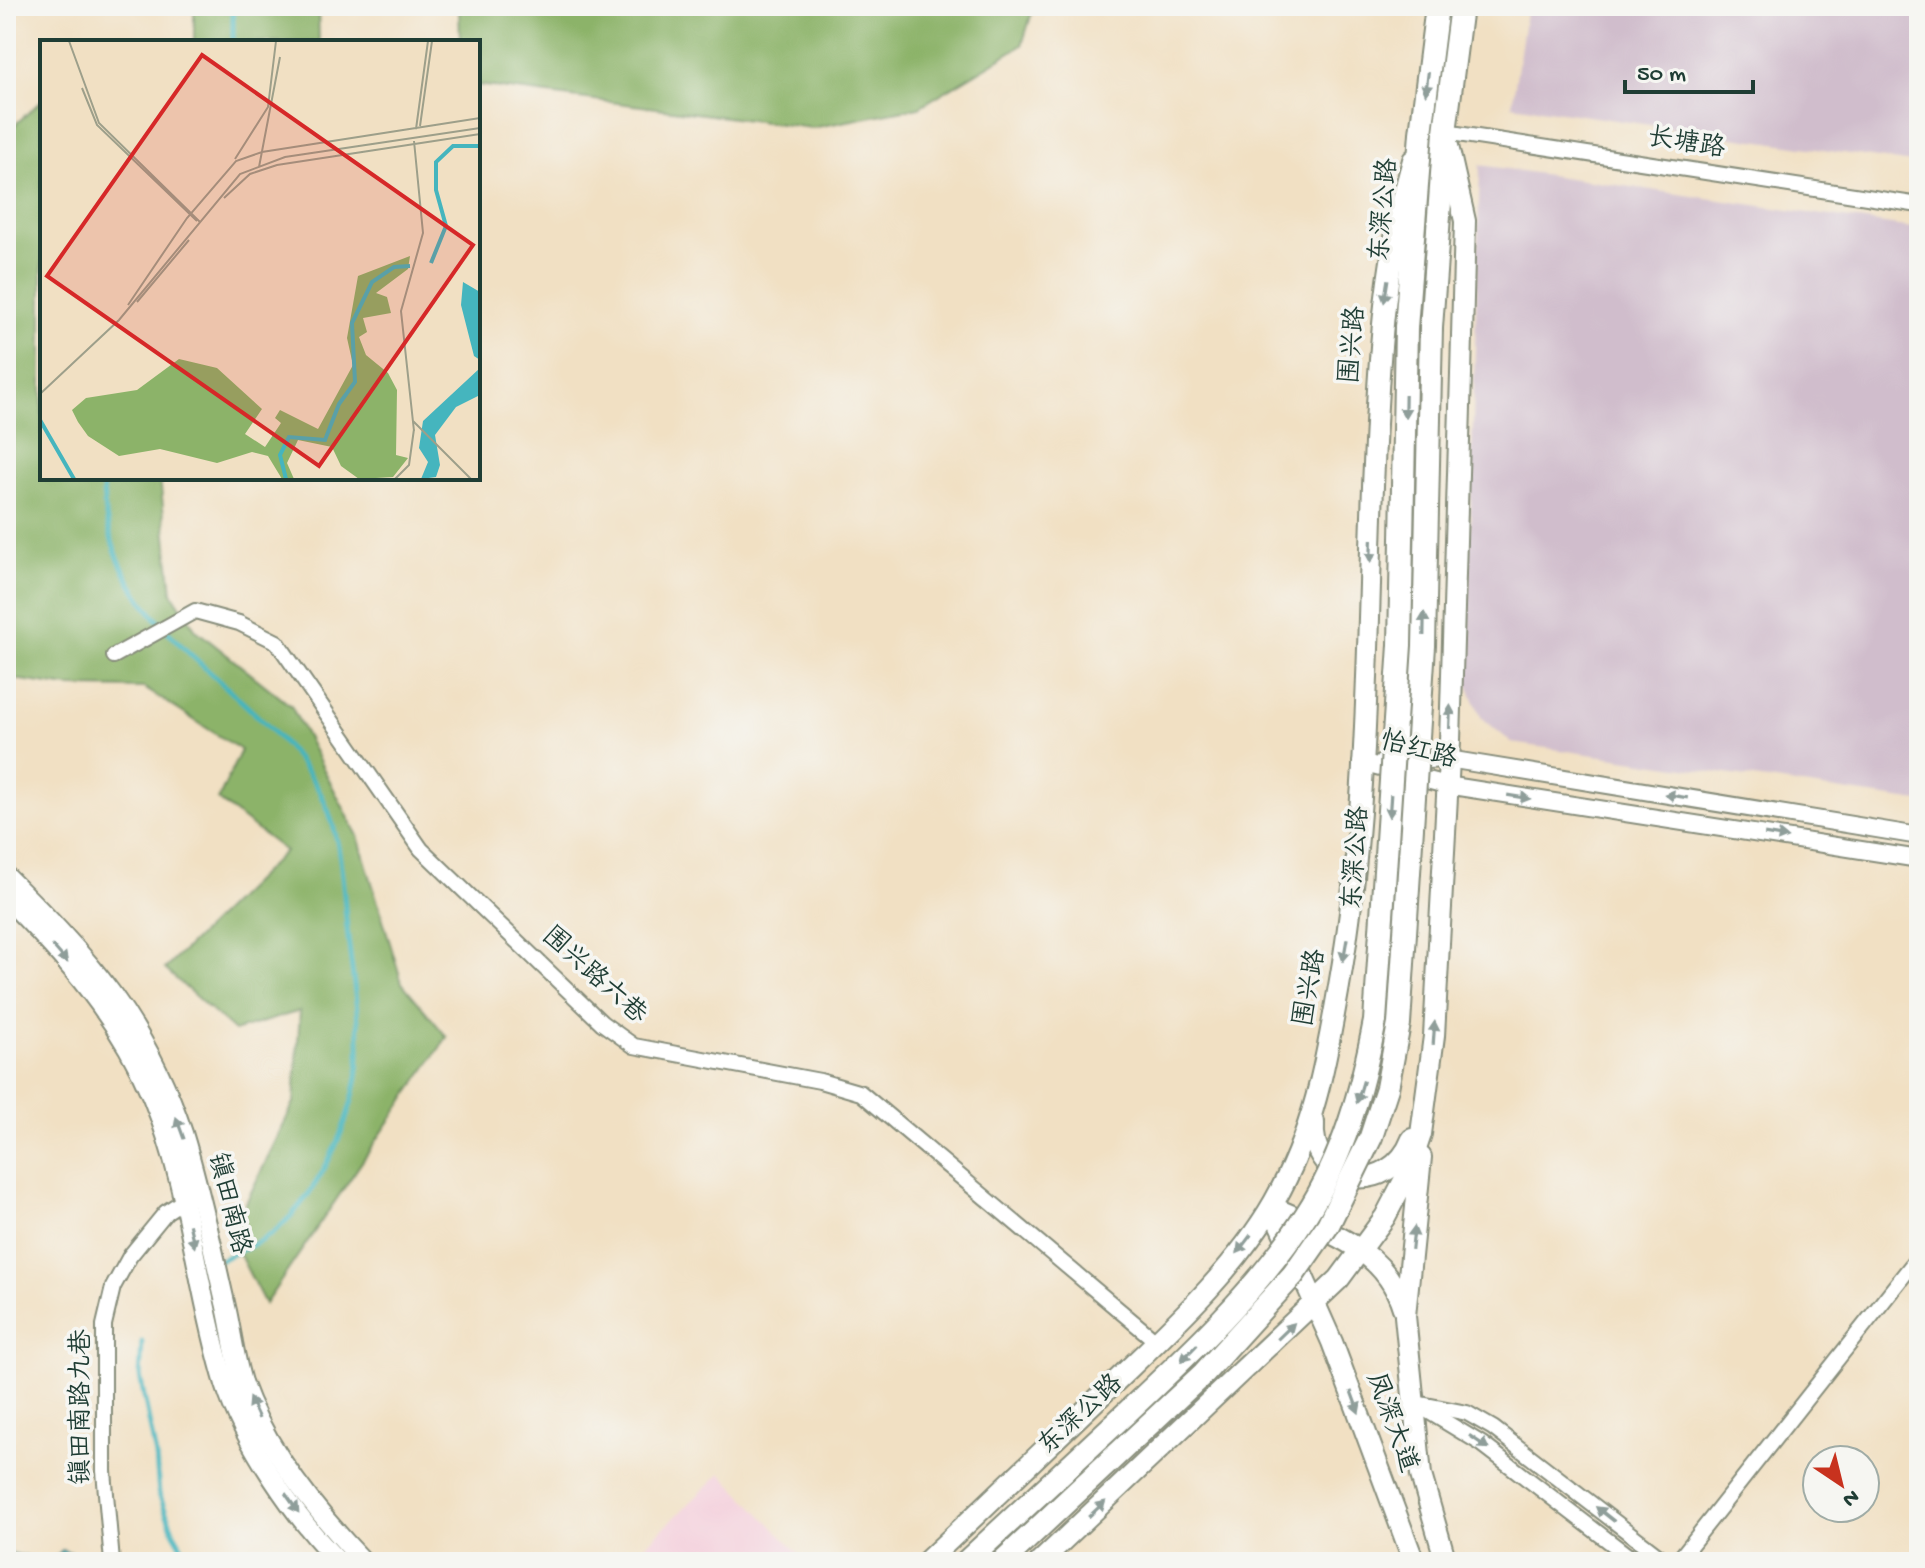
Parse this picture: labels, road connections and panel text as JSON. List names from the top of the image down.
{
  "streets": {
    "highway": ["东深公路"],
    "main road": ["围兴路", "镇田南路", "凤深大道"],
    "street": [
      "长塘路",
      "怡红路",
      "围兴路六巷",
      "镇田南路九巷"
    ]
  },
  "crossings": [
    ["长塘路", "东深公路"],
    ["东深公路", "围兴路"],
    ["围兴路", "怡红路"],
    ["围兴路", "围兴路六巷"],
    ["围兴路", "凤深大道"],
    ["镇田南路", "镇田南路九巷"]
  ],
  "scale_bar": "50 m",
  "north": "bottom right"
}
